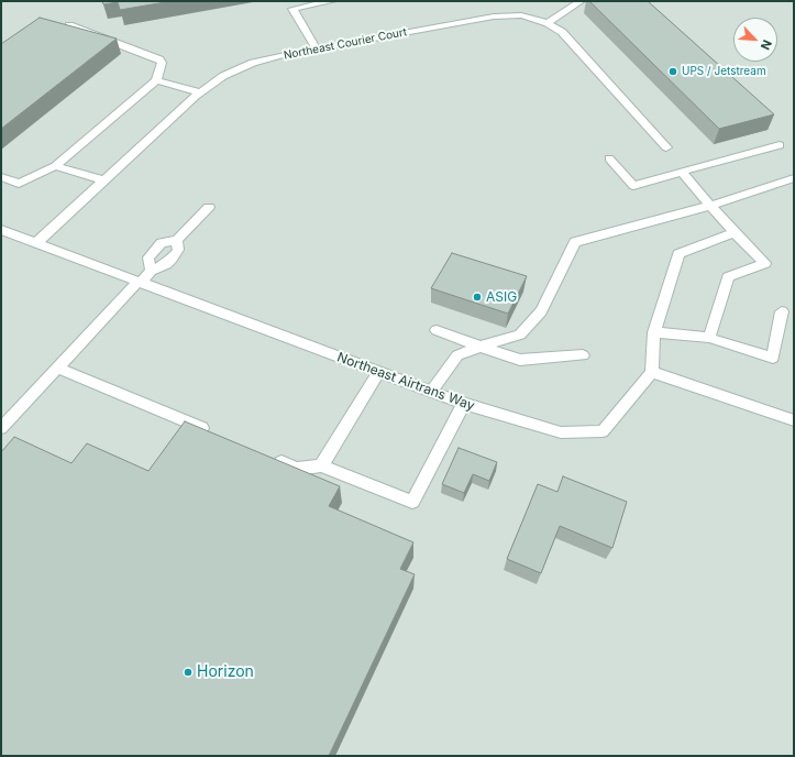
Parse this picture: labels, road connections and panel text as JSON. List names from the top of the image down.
{
  "streets": {
    "street": ["Northeast Courier Court", "Northeast Airtrans Way"]
  },
  "crossings": [
    ["Northeast Courier Court", "Northeast Airtrans Way"]
  ],
  "places": ["UPS / Jetstream", "ASIG", "Horizon"],
  "north": "bottom right"
}
